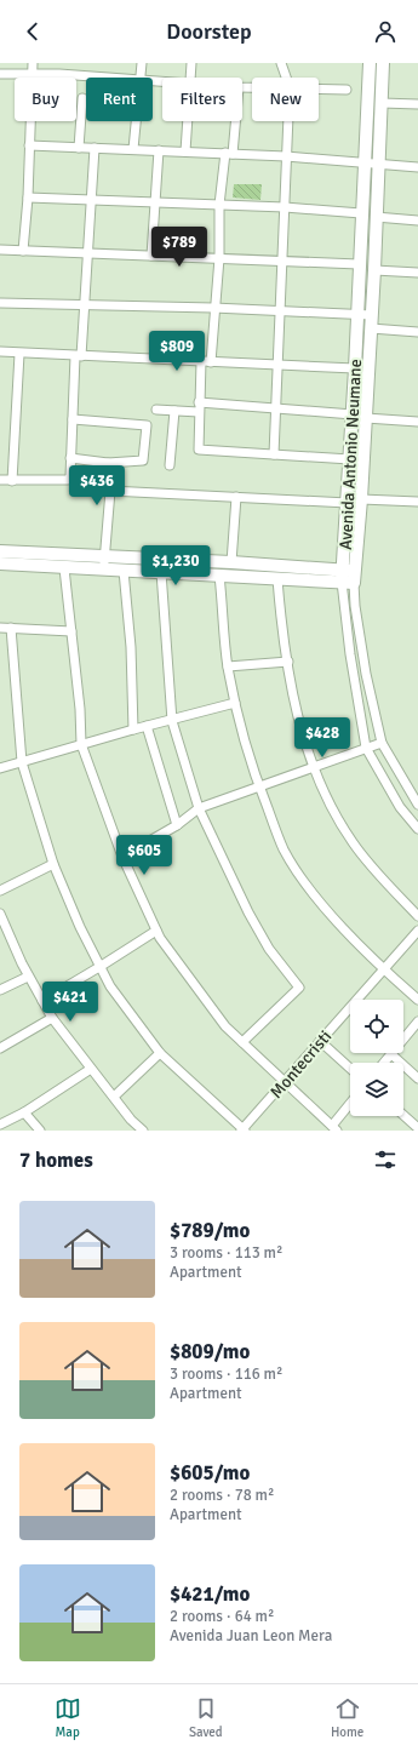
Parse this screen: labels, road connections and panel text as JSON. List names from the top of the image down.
{
  "streets": {
    "street": ["Avenida Antonio Neumane", "Montecristi"]
  },
  "page": {
    "header": "Doorstep",
    "chip": [
      "Buy",
      "Rent",
      "Filters",
      "New"
    ],
    "price": [
      "$789",
      "$809",
      "$436",
      "$1,230",
      "$428",
      "$605",
      "$421"
    ],
    "heading": "7 homes",
    "list": [
      {
        "name": "$789/mo",
        "note": "3 rooms · 113 m² · Apartment"
      },
      {
        "name": "$809/mo",
        "note": "3 rooms · 116 m² · Apartment"
      },
      {
        "name": "$605/mo",
        "note": "2 rooms · 78 m² · Apartment"
      },
      {
        "name": "$421/mo",
        "note": "2 rooms · 64 m² · Avenida Juan Leon Mera"
      }
    ],
    "tabs": ["Map", "Saved", "Home"]
  }
}
